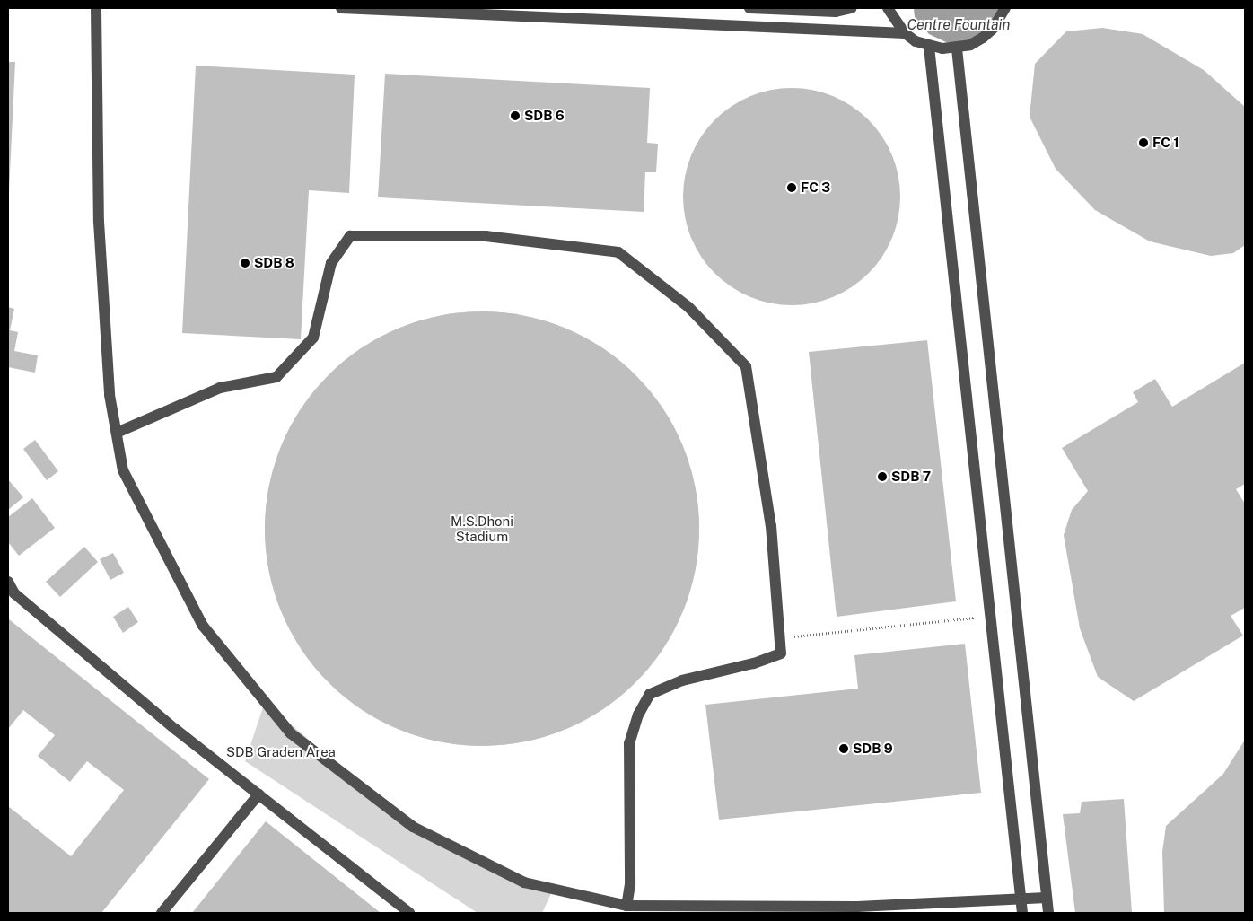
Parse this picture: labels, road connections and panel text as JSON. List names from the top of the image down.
{
  "water": ["Centre Fountain"],
  "parks": ["M.S.Dhoni Stadium", "SDB Graden Area"],
  "places": [
    "SDB 6",
    "FC 1",
    "FC 3",
    "SDB 8",
    "SDB 7",
    "SDB 9"
  ]
}
